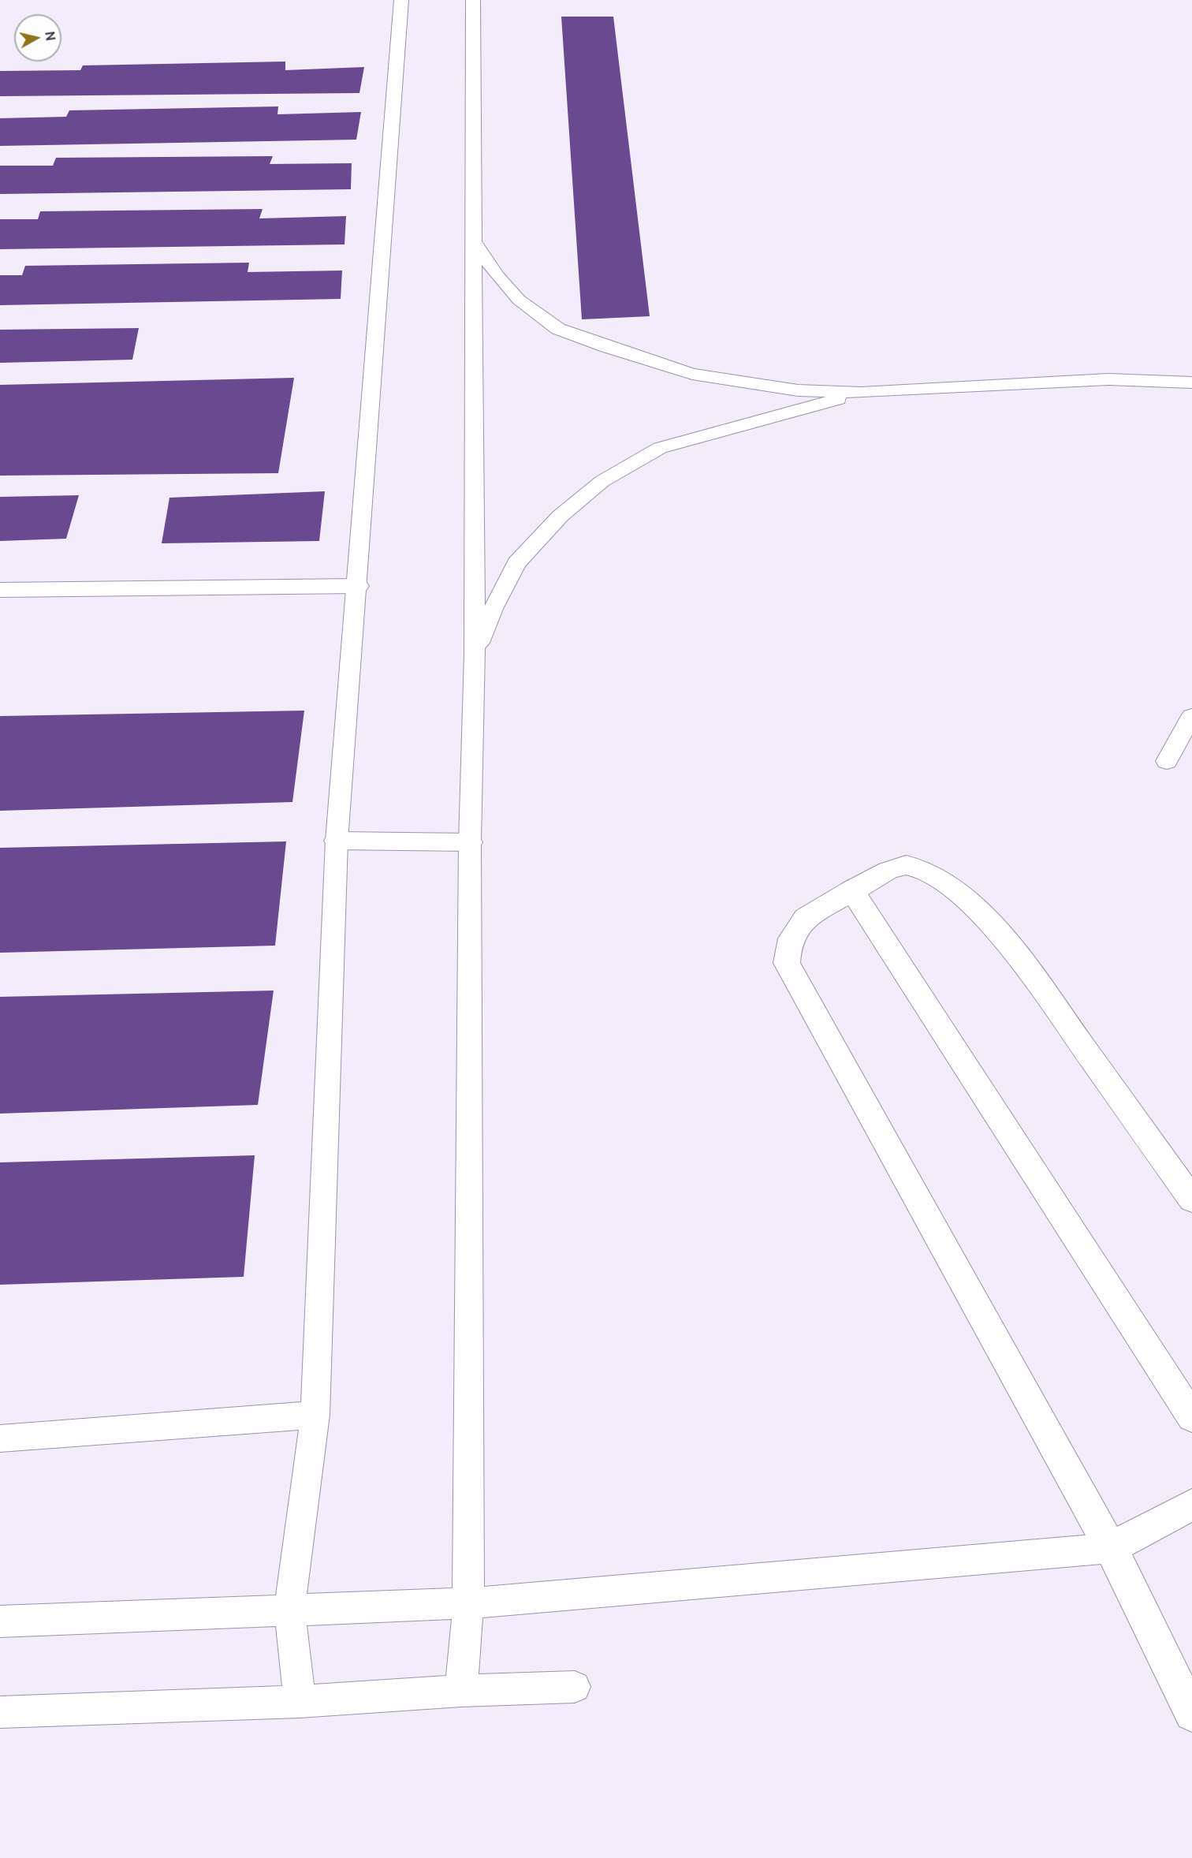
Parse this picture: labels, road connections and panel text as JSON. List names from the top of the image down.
{
  "north": "right"
}
